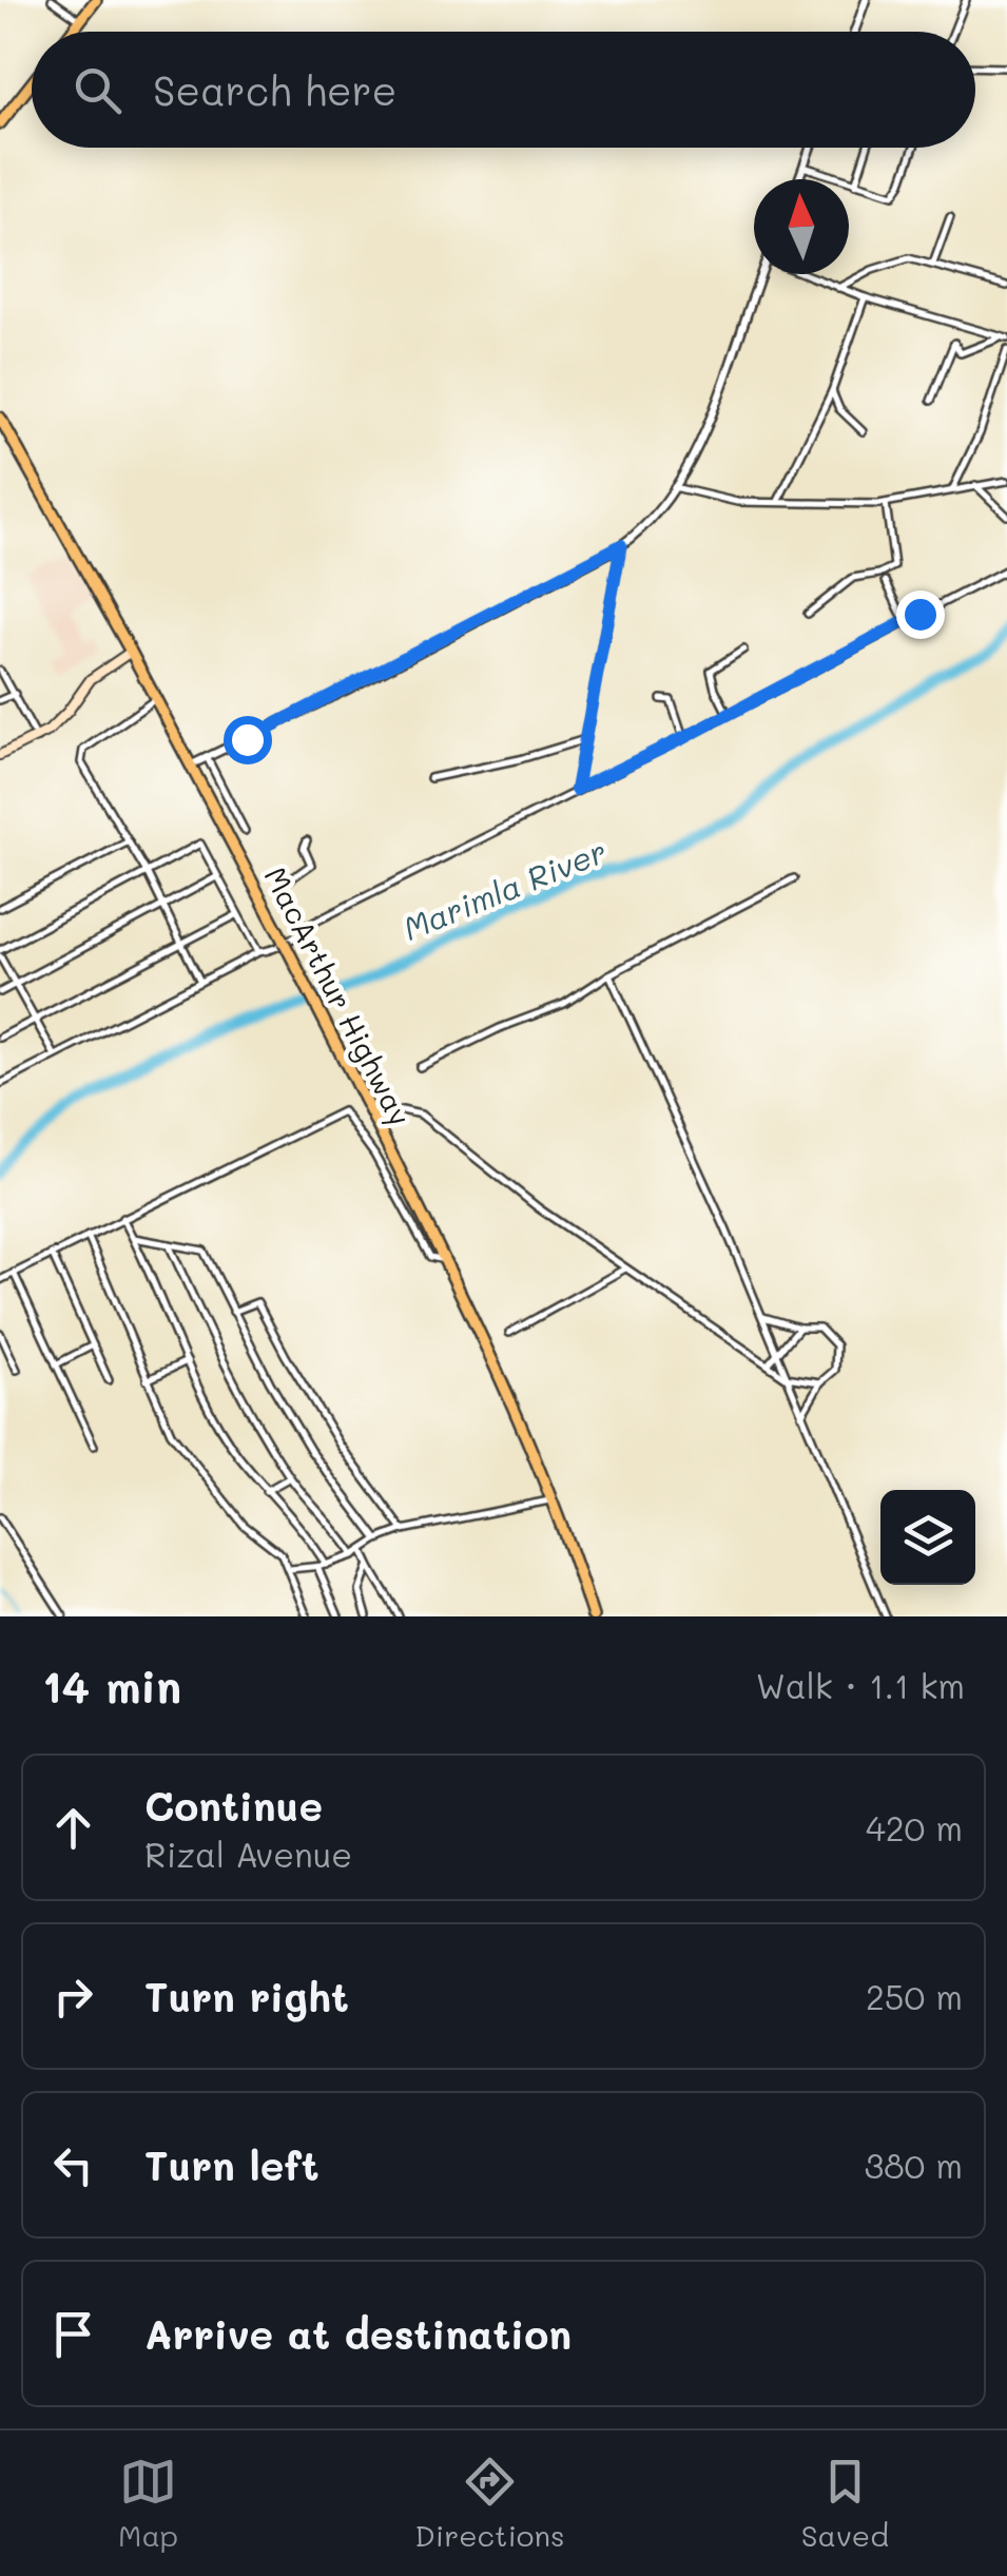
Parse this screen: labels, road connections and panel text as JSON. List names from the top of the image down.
{
  "streets": {
    "highway": ["MacArthur Highway"]
  },
  "water": ["Marimla River"],
  "north": "top",
  "page": {
    "search": "Search here",
    "heading": ["14 min", "Walk · 1.1 km"],
    "list": [
      ["Continue", "Rizal Avenue", "420 m"],
      ["Turn right", "250 m"],
      ["Turn left", "380 m"],
      "Arrive at destination"
    ],
    "nav": ["Map", "Directions", "Saved"]
  }
}
